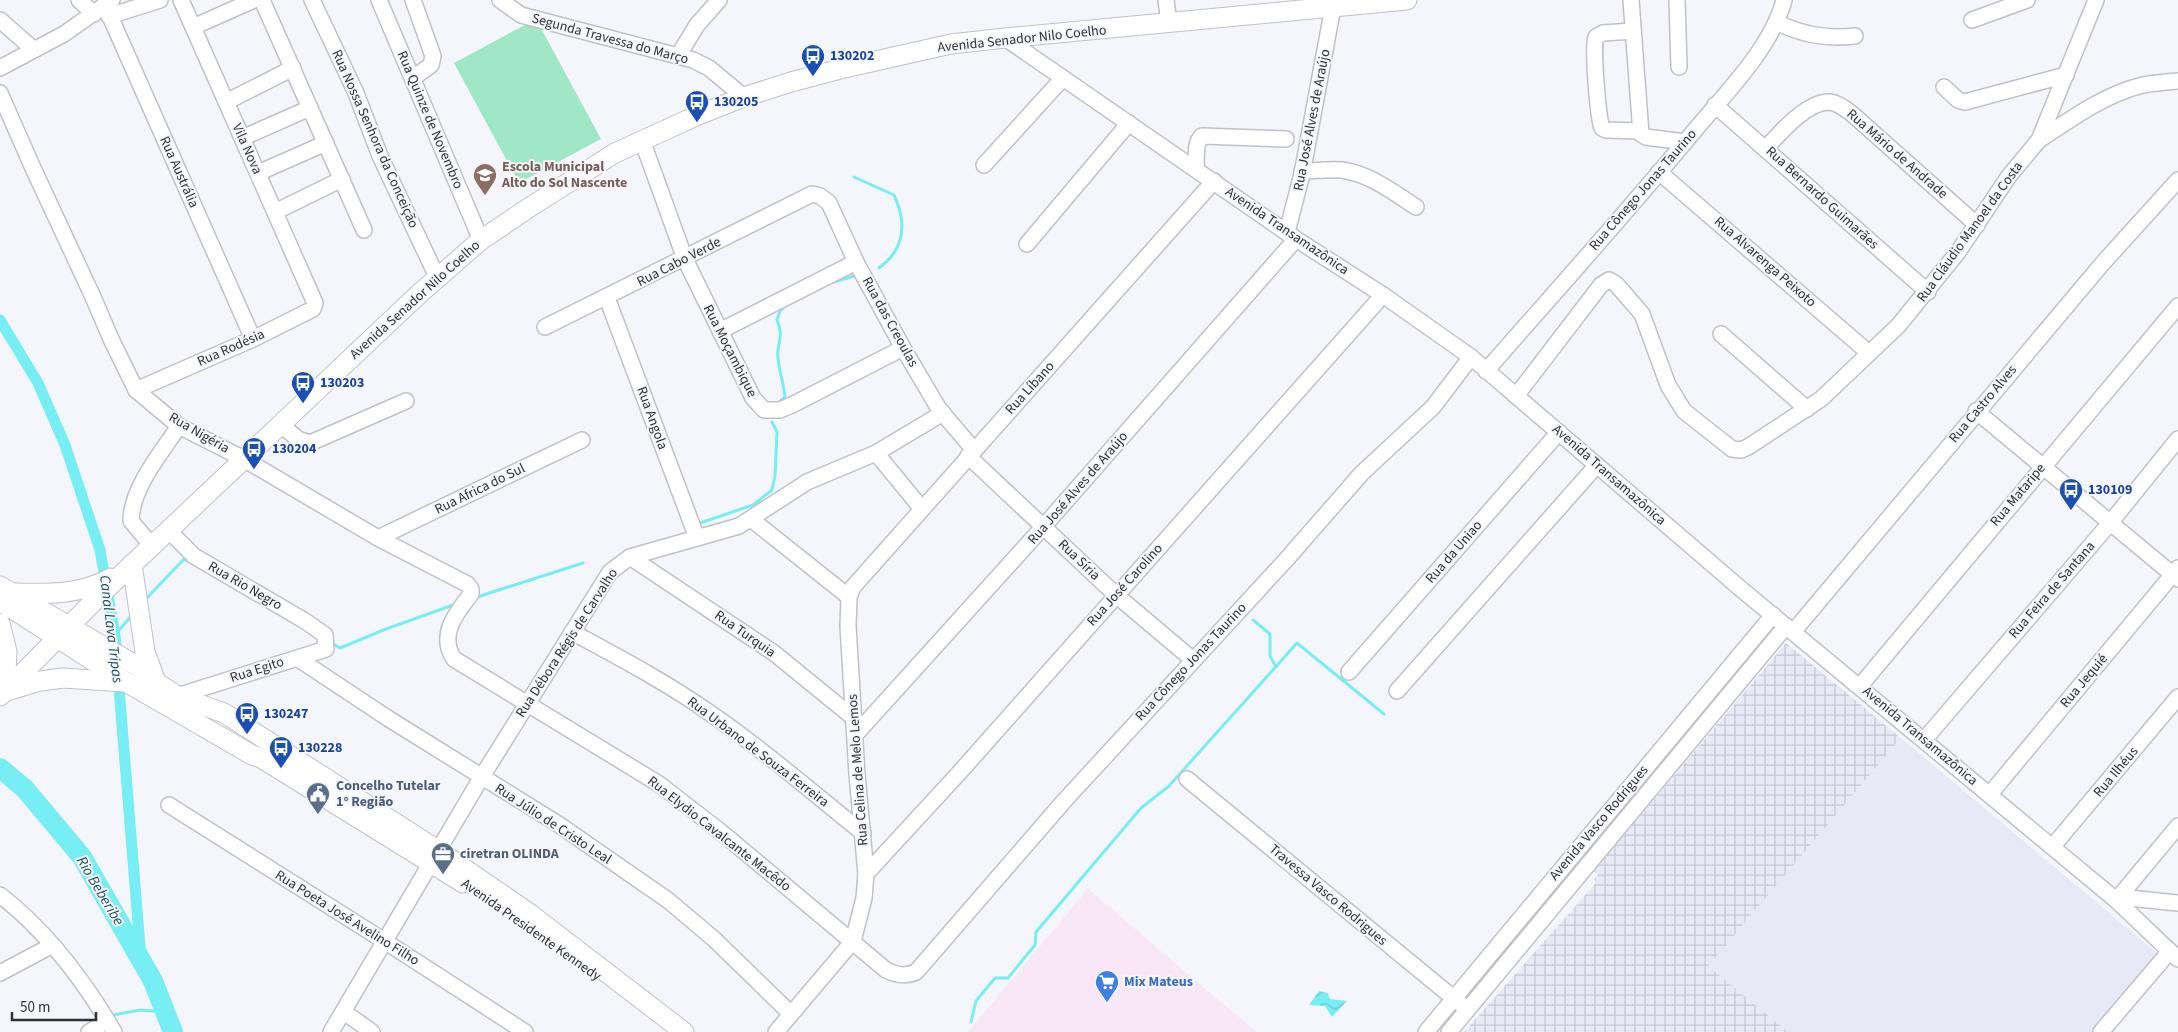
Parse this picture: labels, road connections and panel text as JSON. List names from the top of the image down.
{
  "streets": {
    "main road": ["Avenida Senador Nilo Coelho", "Avenida Presidente Kennedy"],
    "street": [
      "Segunda Travessa do Março",
      "Rua Quinze de Novembro",
      "Rua José Alves de Araújo",
      "Rua Nossa Senhora da Conceição",
      "Vila Nova",
      "Rua Mário de Andrade",
      "Rua Austrália",
      "Rua Cônego Jonas Taurino",
      "Rua Bernardo Guimarães",
      "Avenida Transamazônica",
      "Rua Cláudio Manoel da Costa",
      "Rua Cabo Verde",
      "Rua Alvarenga Peixoto",
      "Rua das Creoulas",
      "Rua Rodésia",
      "Rua Moçambique",
      "Rua Líbano",
      "Rua Castro Alves",
      "Rua Angola",
      "Rua Nigéria",
      "Rua Africa do Sul",
      "Rua Mataripe",
      "Rua da Uniao",
      "Rua Síria",
      "Rua José Carolino",
      "Rua Rio Negro",
      "Rua Feira de Santana",
      "Rua Turquia",
      "Rua Débora Régis de Carvalho",
      "Rua Egito",
      "Rua Jequié",
      "Rua Urbano de Souza Ferreira",
      "Rua Celina de Melo Lemos",
      "Rua Ilhéus",
      "Avenida Vasco Rodrigues",
      "Rua Júlio de Cristo Leal",
      "Rua Elydio Cavalcante Macêdo",
      "Travessa Vasco Rodrigues",
      "Rua Poeta José Avelino Filho"
    ]
  },
  "crossings": [
    ["Segunda Travessa do Março", "Avenida Senador Nilo Coelho"],
    ["Avenida Senador Nilo Coelho", "Rua Quinze de Novembro"],
    ["Avenida Senador Nilo Coelho", "Rua José Alves de Araújo"],
    ["Avenida Senador Nilo Coelho", "Rua Nossa Senhora da Conceição"],
    ["Avenida Senador Nilo Coelho", "Avenida Transamazônica"],
    ["Avenida Senador Nilo Coelho", "Rua Moçambique"],
    ["Avenida Senador Nilo Coelho", "Rua Nigéria"],
    ["Avenida Senador Nilo Coelho", "Rua Rio Negro"],
    ["Avenida Senador Nilo Coelho", "Avenida Presidente Kennedy"],
    ["Rua José Alves de Araújo", "Avenida Transamazônica"],
    ["Rua José Alves de Araújo", "Rua Síria"],
    ["Rua José Alves de Araújo", "Rua Turquia"],
    ["Rua José Alves de Araújo", "Rua Celina de Melo Lemos"],
    ["Vila Nova", "Rua Rodésia"],
    ["Rua Mário de Andrade", "Rua Bernardo Guimarães"],
    ["Rua Mário de Andrade", "Rua Cláudio Manoel da Costa"],
    ["Rua Austrália", "Rua Rodésia"],
    ["Rua Cônego Jonas Taurino", "Rua Bernardo Guimarães"],
    ["Rua Cônego Jonas Taurino", "Avenida Transamazônica"],
    ["Rua Cônego Jonas Taurino", "Rua Alvarenga Peixoto"],
    ["Rua Cônego Jonas Taurino", "Rua Síria"],
    ["Rua Cônego Jonas Taurino", "Rua Elydio Cavalcante Macêdo"],
    ["Rua Bernardo Guimarães", "Rua Cláudio Manoel da Costa"],
    ["Avenida Transamazônica", "Rua Cláudio Manoel da Costa"],
    ["Avenida Transamazônica", "Rua Líbano"],
    ["Avenida Transamazônica", "Rua Castro Alves"],
    ["Avenida Transamazônica", "Rua Mataripe"],
    ["Avenida Transamazônica", "Rua da Uniao"],
    ["Avenida Transamazônica", "Rua José Carolino"],
    ["Avenida Transamazônica", "Rua Feira de Santana"],
    ["Avenida Transamazônica", "Rua Jequié"],
    ["Avenida Transamazônica", "Rua Ilhéus"],
    ["Avenida Transamazônica", "Avenida Vasco Rodrigues"],
    ["Rua Cláudio Manoel da Costa", "Rua Alvarenga Peixoto"],
    ["Rua Cabo Verde", "Rua das Creoulas"],
    ["Rua Cabo Verde", "Rua Moçambique"],
    ["Rua Cabo Verde", "Rua Angola"],
    ["Rua das Creoulas", "Rua Moçambique"],
    ["Rua das Creoulas", "Rua Líbano"],
    ["Rua das Creoulas", "Rua Síria"],
    ["Rua das Creoulas", "Rua Débora Régis de Carvalho"],
    ["Rua Rodésia", "Rua Nigéria"],
    ["Rua Líbano", "Rua Síria"],
    ["Rua Líbano", "Rua Celina de Melo Lemos"],
    ["Rua Castro Alves", "Avenida Vasco Rodrigues"],
    ["Rua Angola", "Rua Débora Régis de Carvalho"],
    ["Rua Nigéria", "Rua Africa do Sul"],
    ["Rua Nigéria", "Rua Elydio Cavalcante Macêdo"],
    ["Rua Síria", "Rua José Carolino"],
    ["Rua José Carolino", "Rua Celina de Melo Lemos"],
    ["Rua Rio Negro", "Rua Egito"],
    ["Rua Turquia", "Rua Débora Régis de Carvalho"],
    ["Rua Turquia", "Rua Celina de Melo Lemos"],
    ["Rua Débora Régis de Carvalho", "Rua Urbano de Souza Ferreira"],
    ["Rua Débora Régis de Carvalho", "Rua Júlio de Cristo Leal"],
    ["Rua Débora Régis de Carvalho", "Rua Elydio Cavalcante Macêdo"],
    ["Rua Débora Régis de Carvalho", "Rua Poeta José Avelino Filho"],
    ["Rua Débora Régis de Carvalho", "Avenida Presidente Kennedy"],
    ["Rua Egito", "Rua Júlio de Cristo Leal"],
    ["Rua Egito", "Avenida Presidente Kennedy"],
    ["Rua Urbano de Souza Ferreira", "Rua Celina de Melo Lemos"],
    ["Rua Celina de Melo Lemos", "Rua Elydio Cavalcante Macêdo"],
    ["Avenida Vasco Rodrigues", "Travessa Vasco Rodrigues"]
  ],
  "water": ["Canal Lava Tripas", "Rio Beberibe"],
  "places": {
    "bus stop": [
      "130202",
      "130205",
      "130203",
      "130204",
      "130109",
      "130247",
      "130228"
    ],
    "school or university": ["Escola Municipal Alto do Sol Nascente"],
    "public building": ["Concelho Tutelar 1° Região"],
    "office": ["ciretran OLINDA"],
    "supermarket": ["Mix Mateus"]
  },
  "scale_bar": "50 m"
}
